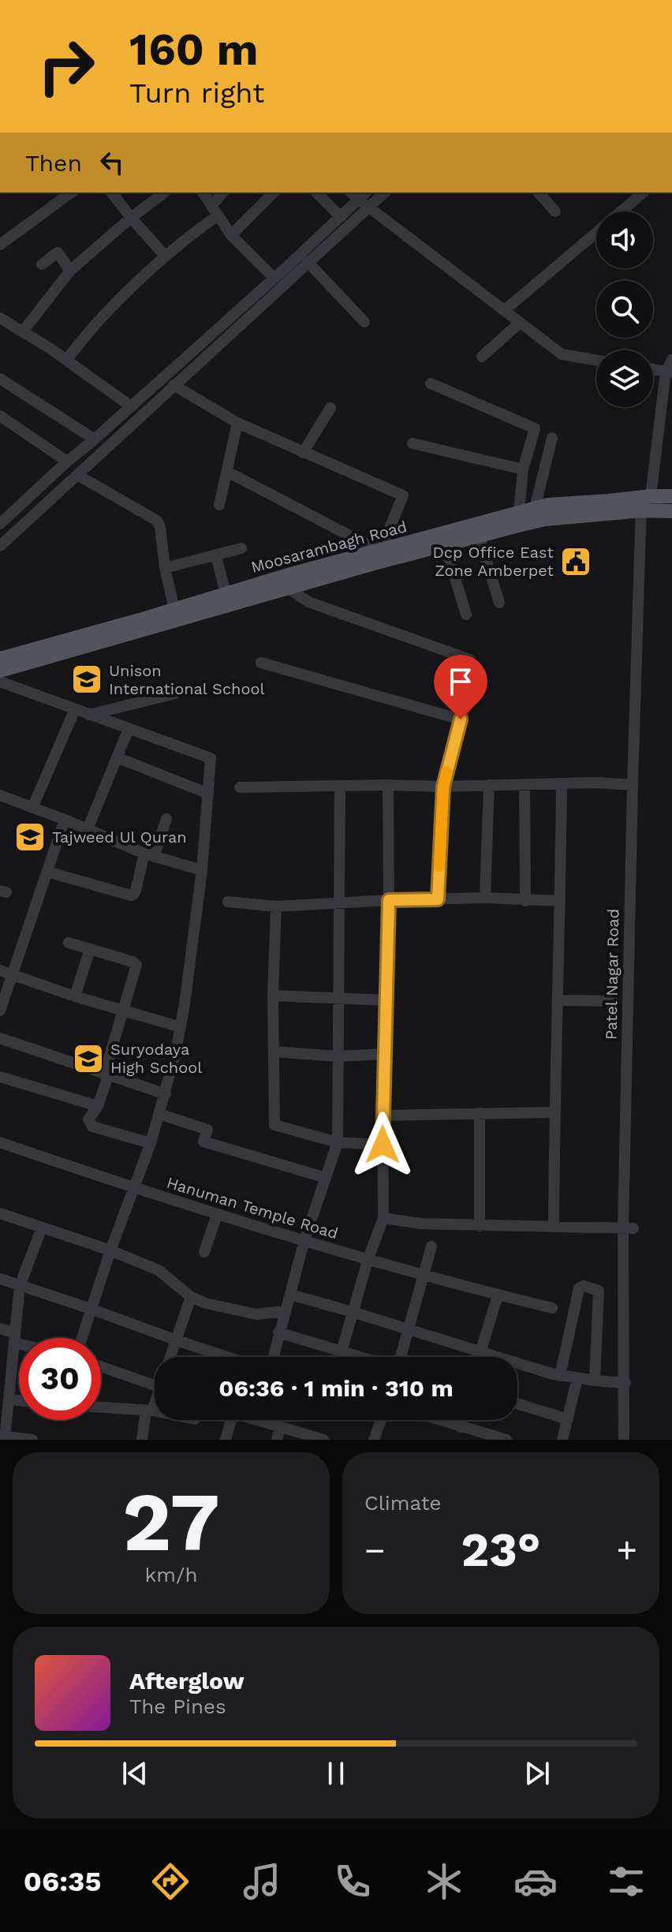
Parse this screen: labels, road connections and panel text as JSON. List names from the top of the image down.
{
  "streets": {
    "main road": ["Moosarambagh Road"],
    "street": ["Patel Nagar Road", "Hanuman Temple Road"]
  },
  "crossings": [
    ["Moosarambagh Road", "Patel Nagar Road"]
  ],
  "places": {
    "public building": ["Dcp Office East Zone Amberpet"],
    "school or university": ["Unison International School", "Tajweed Ul Quran", "Suryodaya High School"]
  },
  "page": {
    "turn": ["160 m", "Turn right"],
    "then": "Then",
    "limit": "30",
    "trip": "06:36 · 1 min · 310 m",
    "tile": [
      ["27", "km/h"],
      "Climate"
    ],
    "heat": ["−", "23°", "+"],
    "song": ["Afterglow", "The Pines"],
    "tabs": "06:35"
  }
}
